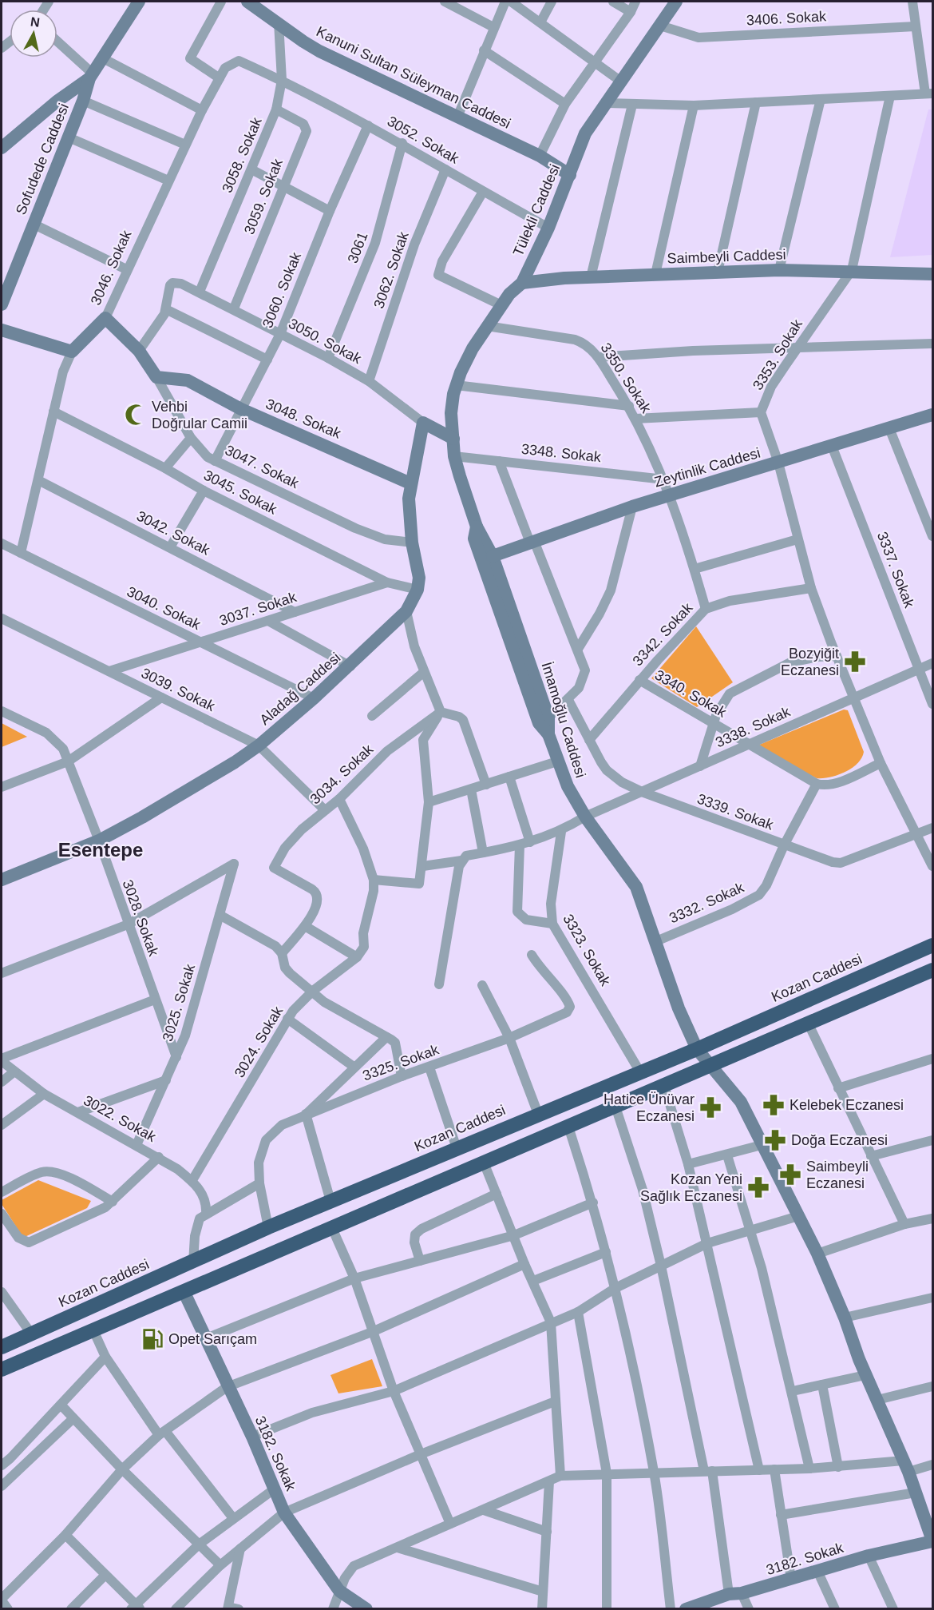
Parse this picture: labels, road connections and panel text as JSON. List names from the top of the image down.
{
  "streets": {
    "highway": ["Kozan Caddesi"],
    "main road": [
      "Kanuni Sultan Süleyman Caddesi",
      "Sofudede Caddesi",
      "Tülekli Caddesi",
      "Saimbeyli Caddesi",
      "3046. Sokak",
      "3048. Sokak",
      "3047. Sokak",
      "Zeytinlik Caddesi",
      "Aladağ Caddesi",
      "İmamoğlu Caddesi",
      "3182. Sokak"
    ],
    "street": [
      "3406. Sokak",
      "3052. Sokak",
      "3058. Sokak",
      "3059. Sokak",
      "3061",
      "3062. Sokak",
      "3060. Sokak",
      "3050. Sokak",
      "3353. Sokak",
      "3350. Sokak",
      "3348. Sokak",
      "3045. Sokak",
      "3042. Sokak",
      "3337. Sokak",
      "3040. Sokak",
      "3037. Sokak",
      "3342. Sokak",
      "3039. Sokak",
      "3340. Sokak",
      "3338. Sokak",
      "3034. Sokak",
      "3339. Sokak",
      "3332. Sokak",
      "3028. Sokak",
      "3323. Sokak",
      "3025. Sokak",
      "3024. Sokak",
      "3325. Sokak",
      "3022. Sokak"
    ]
  },
  "crossings": [
    ["3406. Sokak", "Tülekli Caddesi"],
    ["Kanuni Sultan Süleyman Caddesi", "3058. Sokak"],
    ["Kanuni Sultan Süleyman Caddesi", "Tülekli Caddesi"],
    ["3052. Sokak", "3058. Sokak"],
    ["3052. Sokak", "Tülekli Caddesi"],
    ["3052. Sokak", "3061"],
    ["3052. Sokak", "3046. Sokak"],
    ["3052. Sokak", "3062. Sokak"],
    ["3052. Sokak", "3060. Sokak"],
    ["3058. Sokak", "3059. Sokak"],
    ["3058. Sokak", "3046. Sokak"],
    ["3058. Sokak", "3050. Sokak"],
    ["3059. Sokak", "3050. Sokak"],
    ["Tülekli Caddesi", "Saimbeyli Caddesi"],
    ["Tülekli Caddesi", "3350. Sokak"],
    ["Tülekli Caddesi", "İmamoğlu Caddesi"],
    ["3061", "3050. Sokak"],
    ["Saimbeyli Caddesi", "3353. Sokak"],
    ["3046. Sokak", "3047. Sokak"],
    ["3046. Sokak", "3045. Sokak"],
    ["3046. Sokak", "3042. Sokak"],
    ["3046. Sokak", "3040. Sokak"],
    ["3062. Sokak", "3050. Sokak"],
    ["3060. Sokak", "3050. Sokak"],
    ["3060. Sokak", "3048. Sokak"],
    ["3060. Sokak", "3047. Sokak"],
    ["3050. Sokak", "3047. Sokak"],
    ["3050. Sokak", "Aladağ Caddesi"],
    ["3353. Sokak", "Zeytinlik Caddesi"],
    ["3353. Sokak", "3342. Sokak"],
    ["3353. Sokak", "3338. Sokak"],
    ["3353. Sokak", "3339. Sokak"],
    ["3350. Sokak", "3348. Sokak"],
    ["3350. Sokak", "Zeytinlik Caddesi"],
    ["3350. Sokak", "3342. Sokak"],
    ["3048. Sokak", "3047. Sokak"],
    ["3048. Sokak", "Aladağ Caddesi"],
    ["3348. Sokak", "İmamoğlu Caddesi"],
    ["3047. Sokak", "Aladağ Caddesi"],
    ["Zeytinlik Caddesi", "3337. Sokak"],
    ["Zeytinlik Caddesi", "İmamoğlu Caddesi"],
    ["3045. Sokak", "3037. Sokak"],
    ["3045. Sokak", "Aladağ Caddesi"],
    ["3042. Sokak", "3037. Sokak"],
    ["3337. Sokak", "3338. Sokak"],
    ["3040. Sokak", "3037. Sokak"],
    ["3040. Sokak", "Aladağ Caddesi"],
    ["3037. Sokak", "3039. Sokak"],
    ["3342. Sokak", "3340. Sokak"],
    ["3342. Sokak", "3338. Sokak"],
    ["3342. Sokak", "3339. Sokak"],
    ["Aladağ Caddesi", "3039. Sokak"],
    ["Aladağ Caddesi", "3028. Sokak"],
    ["3039. Sokak", "3034. Sokak"],
    ["3340. Sokak", "3338. Sokak"],
    ["3340. Sokak", "3339. Sokak"],
    ["3340. Sokak", "3332. Sokak"],
    ["İmamoğlu Caddesi", "3338. Sokak"],
    ["İmamoğlu Caddesi", "3332. Sokak"],
    ["İmamoğlu Caddesi", "Kozan Caddesi"],
    ["İmamoğlu Caddesi", "3182. Sokak"],
    ["3338. Sokak", "3339. Sokak"],
    ["3338. Sokak", "3323. Sokak"],
    ["3339. Sokak", "3332. Sokak"],
    ["3028. Sokak", "3025. Sokak"],
    ["3323. Sokak", "Kozan Caddesi"],
    ["Kozan Caddesi", "3325. Sokak"],
    ["3025. Sokak", "3022. Sokak"],
    ["3024. Sokak", "3022. Sokak"]
  ],
  "districts": ["Esentepe"],
  "places": {
    "mosque": ["Vehbi Doğrular Camii"],
    "pharmacy": [
      "Bozyiğit Eczanesi",
      "Kelebek Eczanesi",
      "Hatice Ünüvar Eczanesi",
      "Doğa Eczanesi",
      "Saimbeyli Eczanesi",
      "Kozan Yeni Sağlık Eczanesi"
    ],
    "fuel station": ["Opet Sarıçam"]
  },
  "north": "top"
}
